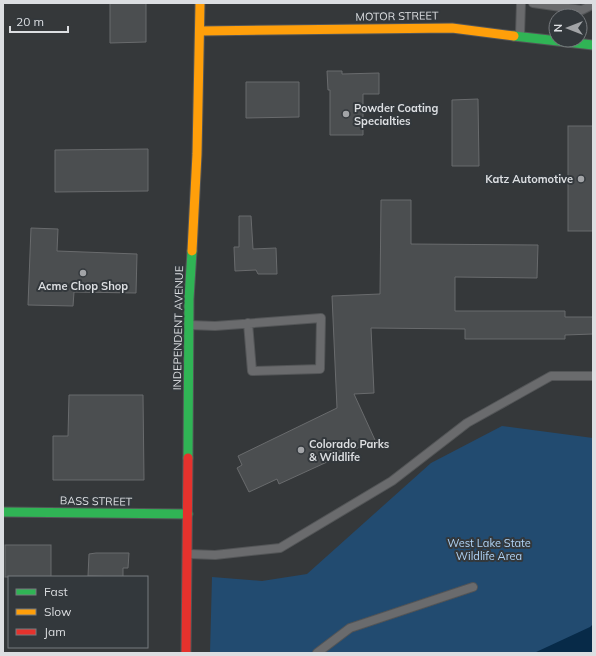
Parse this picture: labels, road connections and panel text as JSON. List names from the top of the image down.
{
  "streets": {
    "street": ["MOTOR STREET", "INDEPENDENT AVENUE", "BASS STREET"]
  },
  "crossings": [
    ["MOTOR STREET", "INDEPENDENT AVENUE"],
    ["INDEPENDENT AVENUE", "BASS STREET"]
  ],
  "parks": ["West Lake State Wildlife Area"],
  "places": [
    "Powder Coating Specialties",
    "Katz Automotive",
    "Acme Chop Shop",
    "Colorado Parks & Wildlife"
  ],
  "legend": ["Fast", "Slow", "Jam"],
  "scale_bar": "20 m",
  "north": "left"
}
